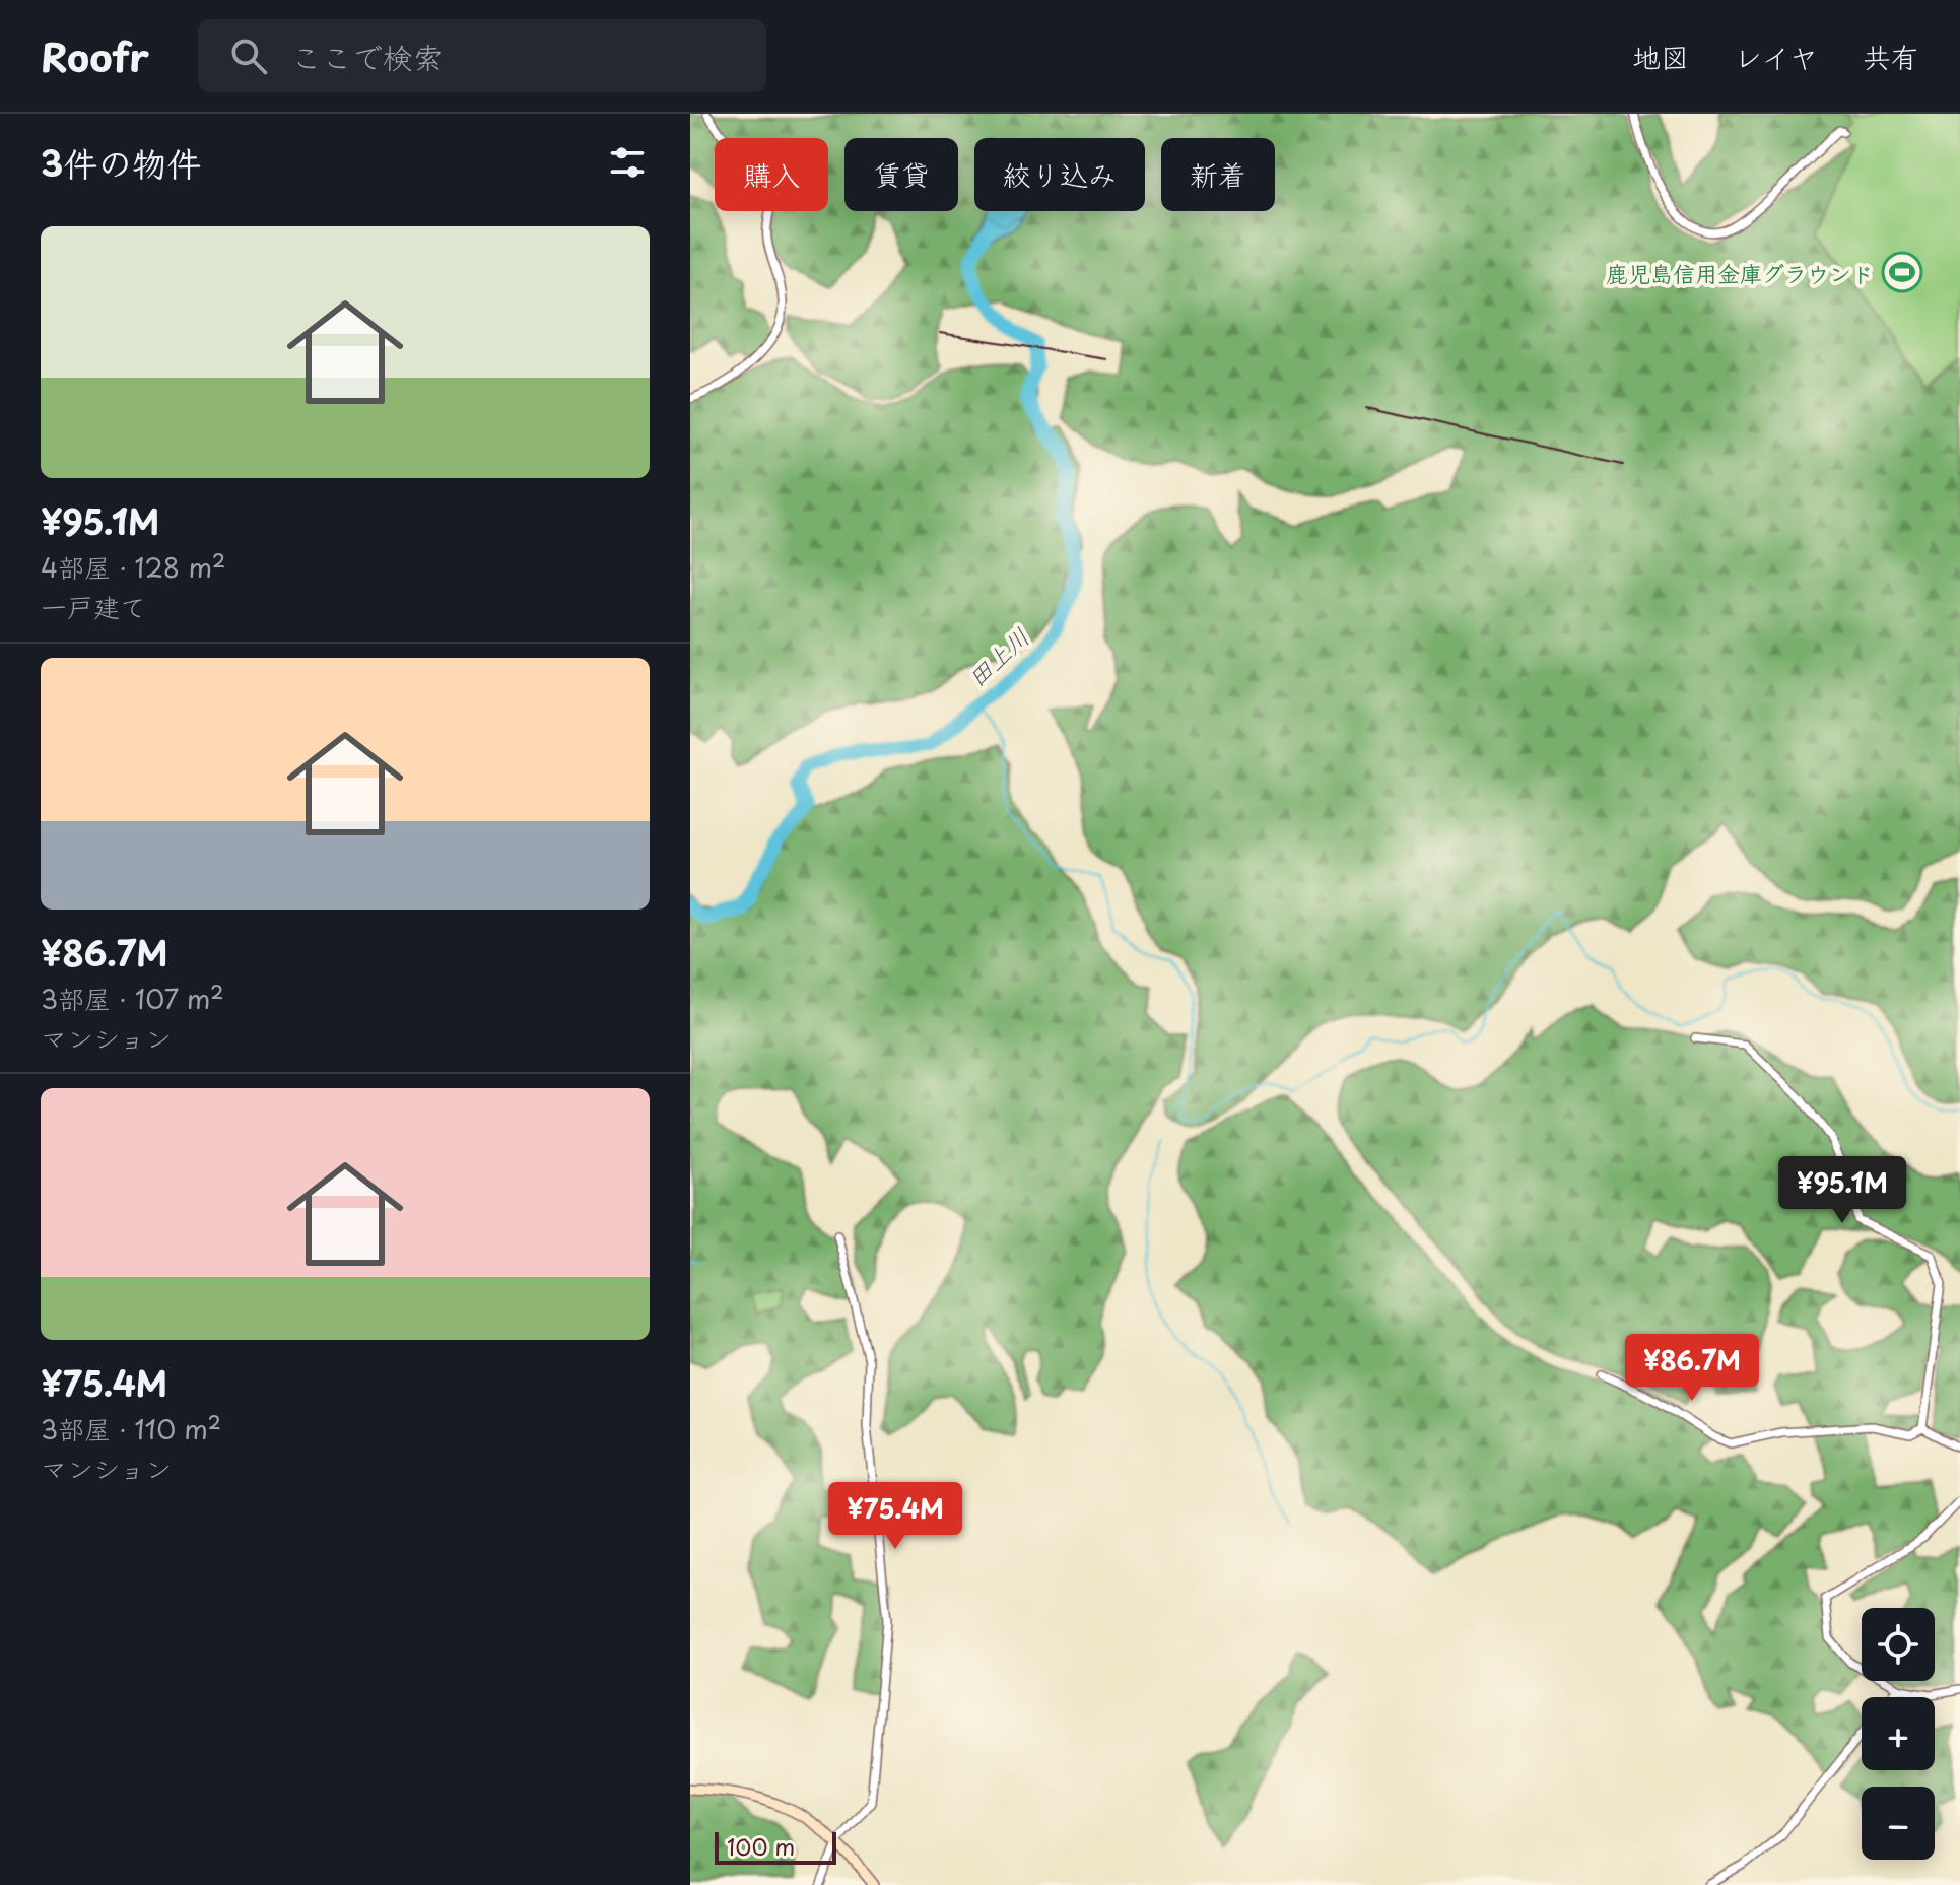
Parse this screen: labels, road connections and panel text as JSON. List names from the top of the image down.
{
  "water": ["田上川"],
  "places": {
    "sports": ["鹿児島信用金庫グラウンド"]
  },
  "scale_bar": "100 m",
  "page": {
    "header": "Roofr",
    "search": "ここで検索",
    "nav": ["地図", "レイヤ", "共有"],
    "heading": "3件の物件",
    "chip": [
      "購入",
      "賃貸",
      "絞り込み",
      "新着"
    ],
    "list": [
      {
        "name": "¥95.1M",
        "note": "4部屋 · 128 m² · 一戸建て"
      },
      {
        "name": "¥86.7M",
        "note": "3部屋 · 107 m² · マンション"
      },
      {
        "name": "¥75.4M",
        "note": "3部屋 · 110 m² · マンション"
      }
    ],
    "price": ["¥95.1M", "¥86.7M", "¥75.4M"],
    "map_buttons": ["+", "−"],
    "scale": "100 m"
  }
}
